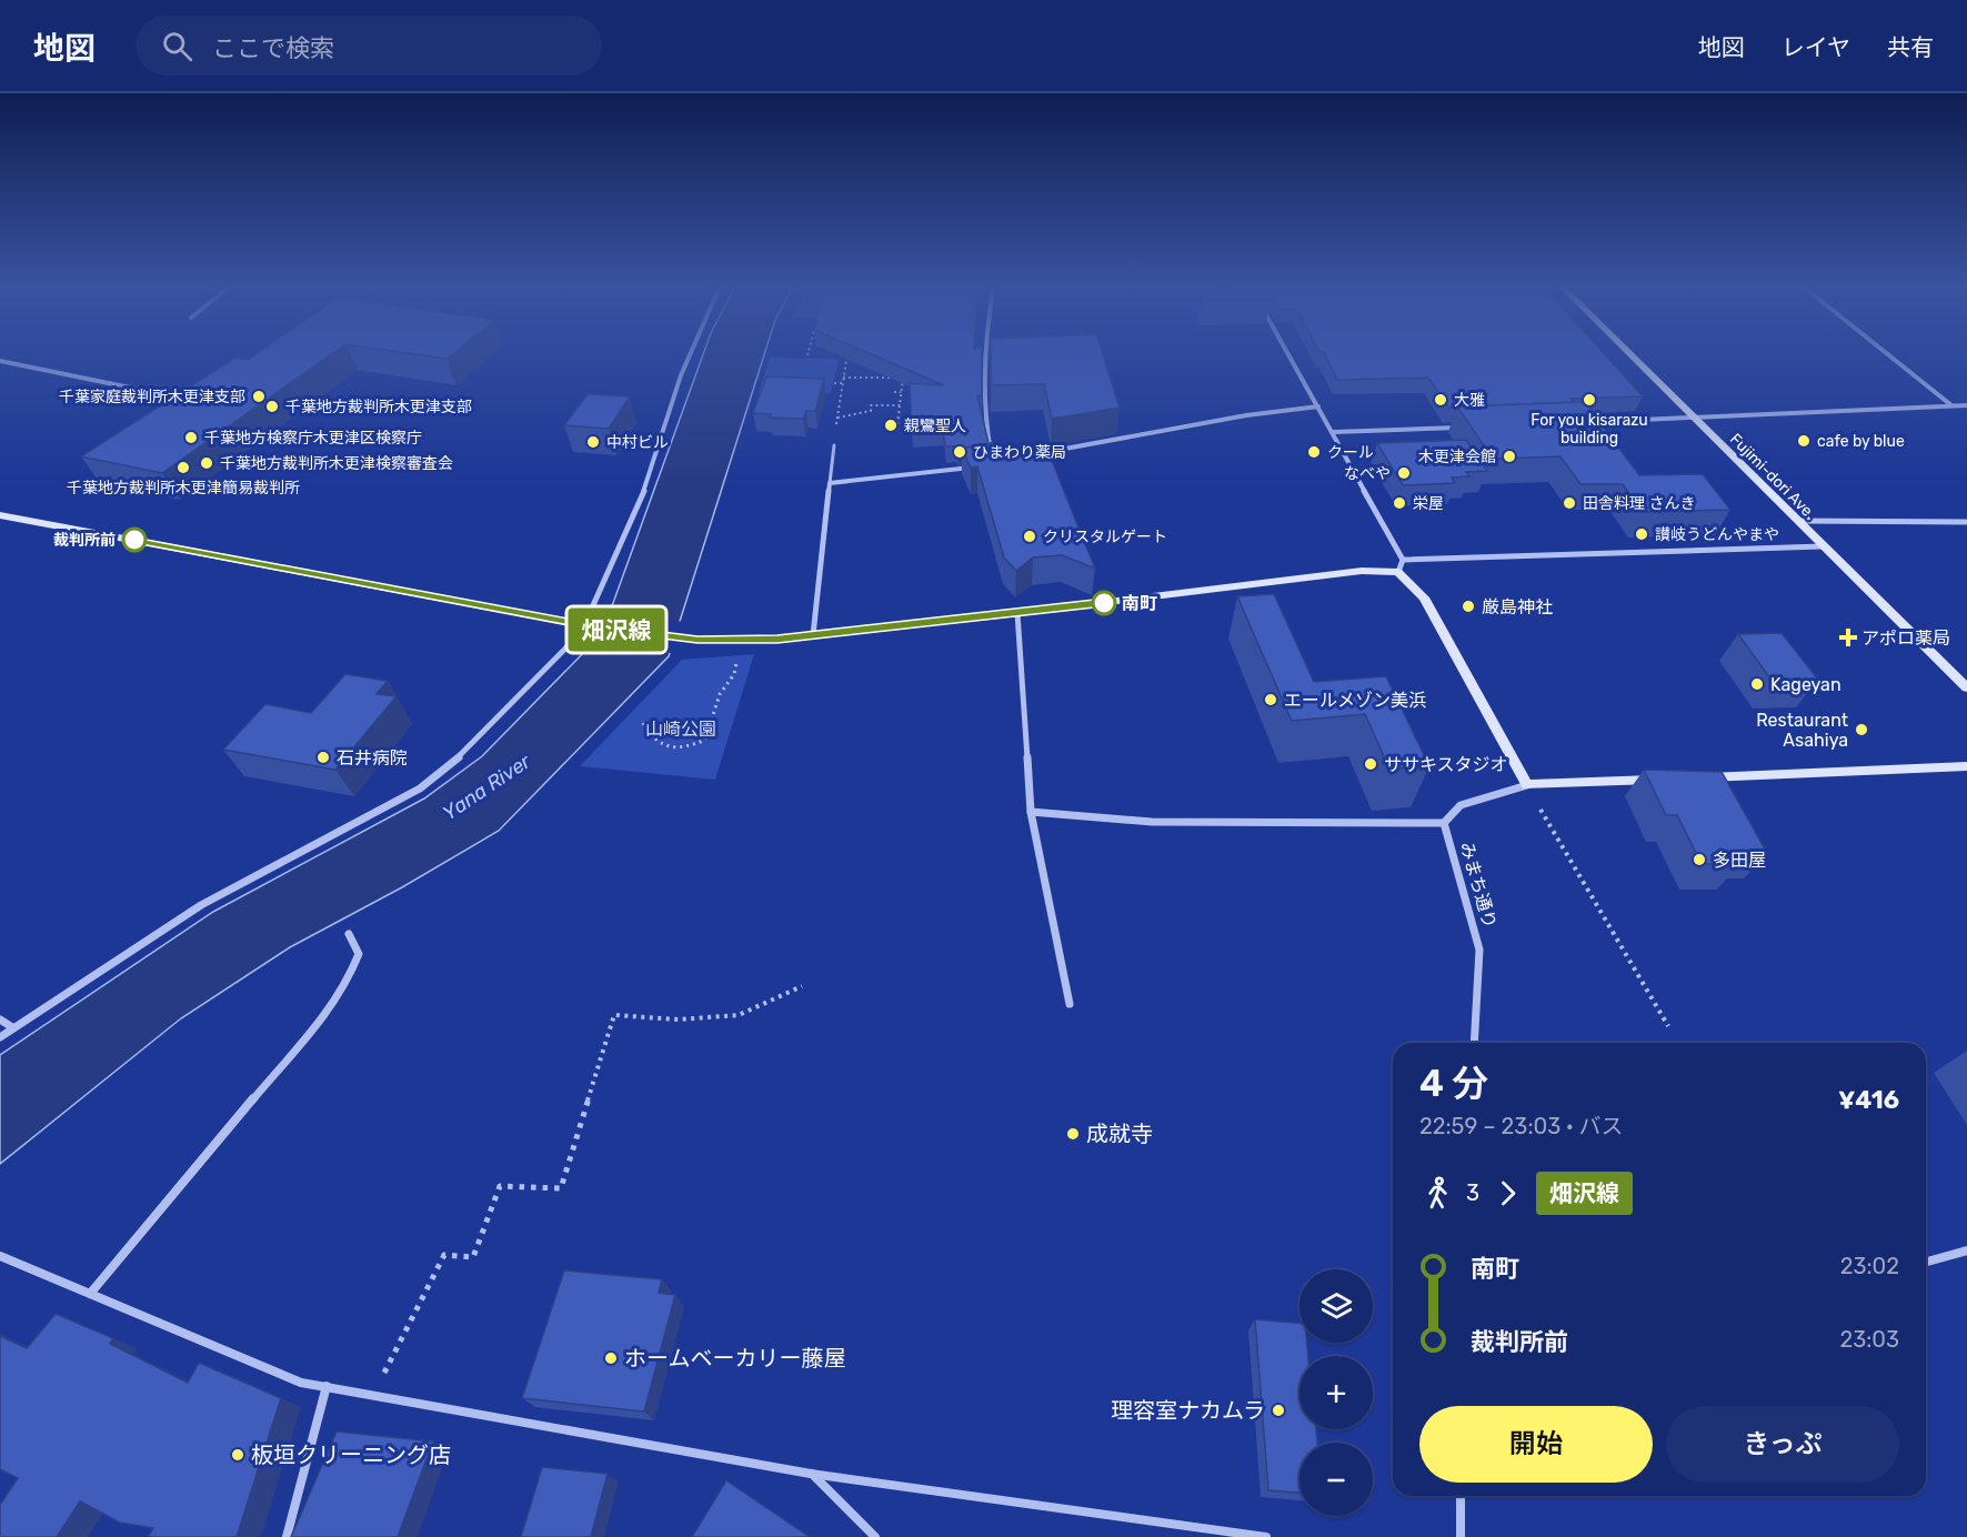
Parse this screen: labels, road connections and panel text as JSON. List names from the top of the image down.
{
  "streets": {
    "street": ["Fujimi-dori Ave.", "みまち通り"]
  },
  "water": ["Yana River"],
  "parks": ["山崎公園"],
  "places": {
    "other": [
      "千葉家庭裁判所木更津支部",
      "大雅",
      "For you kisarazu building",
      "千葉地方裁判所木更津支部",
      "親鸞聖人",
      "千葉地方検察庁木更津区検察庁",
      "cafe by blue",
      "中村ビル",
      "ひまわり薬局",
      "クール",
      "木更津会館",
      "千葉地方裁判所木更津検察審査会",
      "千葉地方裁判所木更津簡易裁判所",
      "なべや",
      "栄屋",
      "田舎料理 さんき",
      "讃岐うどんやまや",
      "クリスタルゲート",
      "裁判所前",
      "南町",
      "厳島神社",
      "Kageyan",
      "エールメゾン美浜",
      "Restaurant Asahiya",
      "石井病院",
      "ササキスタジオ",
      "多田屋",
      "成就寺",
      "ホームベーカリー藤屋",
      "理容室ナカムラ",
      "板垣クリーニング店"
    ],
    "health": ["アポロ薬局"]
  },
  "lines": ["bus line 畑沢線"],
  "page": {
    "header": "地図",
    "search": "ここで検索",
    "nav": ["地図", "レイヤ", "共有"],
    "on_map": "畑沢線",
    "heading": ["4 分", "22:59 – 23:03 · バス", "¥416"],
    "legs": ["3", "畑沢線"],
    "list": [
      {
        "name": "南町",
        "value": "23:02"
      },
      {
        "name": "裁判所前",
        "value": "23:03"
      }
    ],
    "map_buttons": ["+", "−"],
    "buttons": ["開始", "きっぷ"]
  }
}
